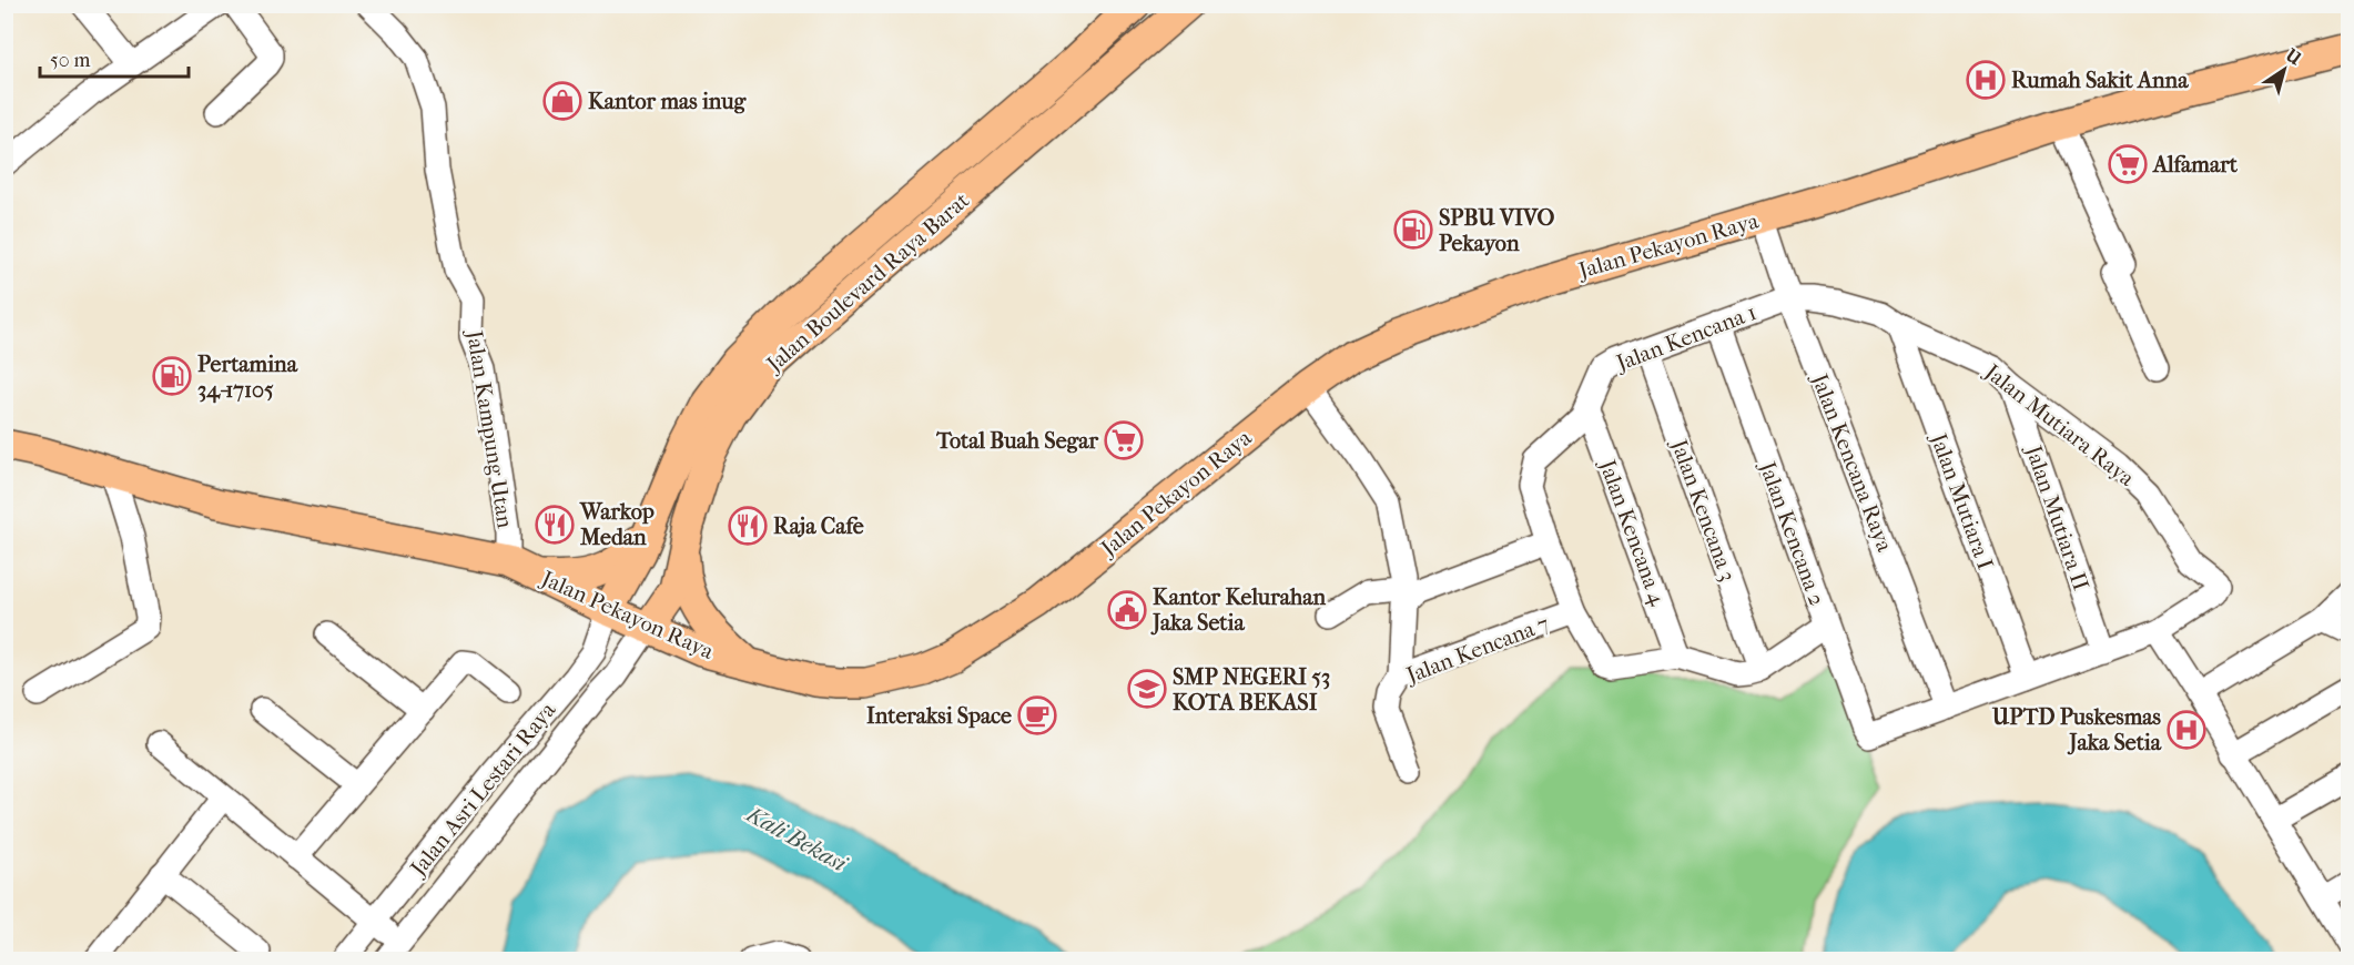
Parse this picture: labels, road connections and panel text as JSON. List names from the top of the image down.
{
  "streets": {
    "main road": ["Jalan Pekayon Raya", "Jalan Boulevard Raya Barat"],
    "street": [
      "Jalan Kencana 1",
      "Jalan Mutiara Raya",
      "Jalan Kampung Utan",
      "Jalan Kencana Raya",
      "Jalan Mutiara I",
      "Jalan Kencana 3",
      "Jalan Mutiara II",
      "Jalan Kencana 4",
      "Jalan Kencana 2",
      "Jalan Kencana 7",
      "Jalan Asri Lestari Raya"
    ]
  },
  "crossings": [
    ["Jalan Pekayon Raya", "Jalan Boulevard Raya Barat"],
    ["Jalan Pekayon Raya", "Jalan Kampung Utan"],
    ["Jalan Pekayon Raya", "Jalan Kencana Raya"],
    ["Jalan Pekayon Raya", "Jalan Asri Lestari Raya"],
    ["Jalan Boulevard Raya Barat", "Jalan Asri Lestari Raya"],
    ["Jalan Kencana 1", "Jalan Mutiara Raya"],
    ["Jalan Kencana 1", "Jalan Kencana Raya"],
    ["Jalan Kencana 1", "Jalan Kencana 3"],
    ["Jalan Kencana 1", "Jalan Kencana 4"],
    ["Jalan Kencana 1", "Jalan Kencana 2"],
    ["Jalan Mutiara Raya", "Jalan Kencana Raya"],
    ["Jalan Mutiara Raya", "Jalan Mutiara I"],
    ["Jalan Mutiara Raya", "Jalan Mutiara II"],
    ["Jalan Kencana Raya", "Jalan Kencana 2"]
  ],
  "water": ["Kali Bekasi"],
  "places": {
    "hospital": ["Rumah Sakit Anna", "UPTD Puskesmas Jaka Setia"],
    "shop": ["Kantor mas inug"],
    "supermarket": ["Alfamart", "Total Buah Segar"],
    "fuel station": ["SPBU VIVO Pekayon", "Pertamina 34-17105"],
    "restaurant": ["Warkop Medan", "Raja Cafe"],
    "public building": ["Kantor Kelurahan Jaka Setia"],
    "school or university": ["SMP NEGERI 53 KOTA BEKASI"],
    "cafe": ["Interaksi Space"]
  },
  "scale_bar": "50 m",
  "north": "top right"
}
